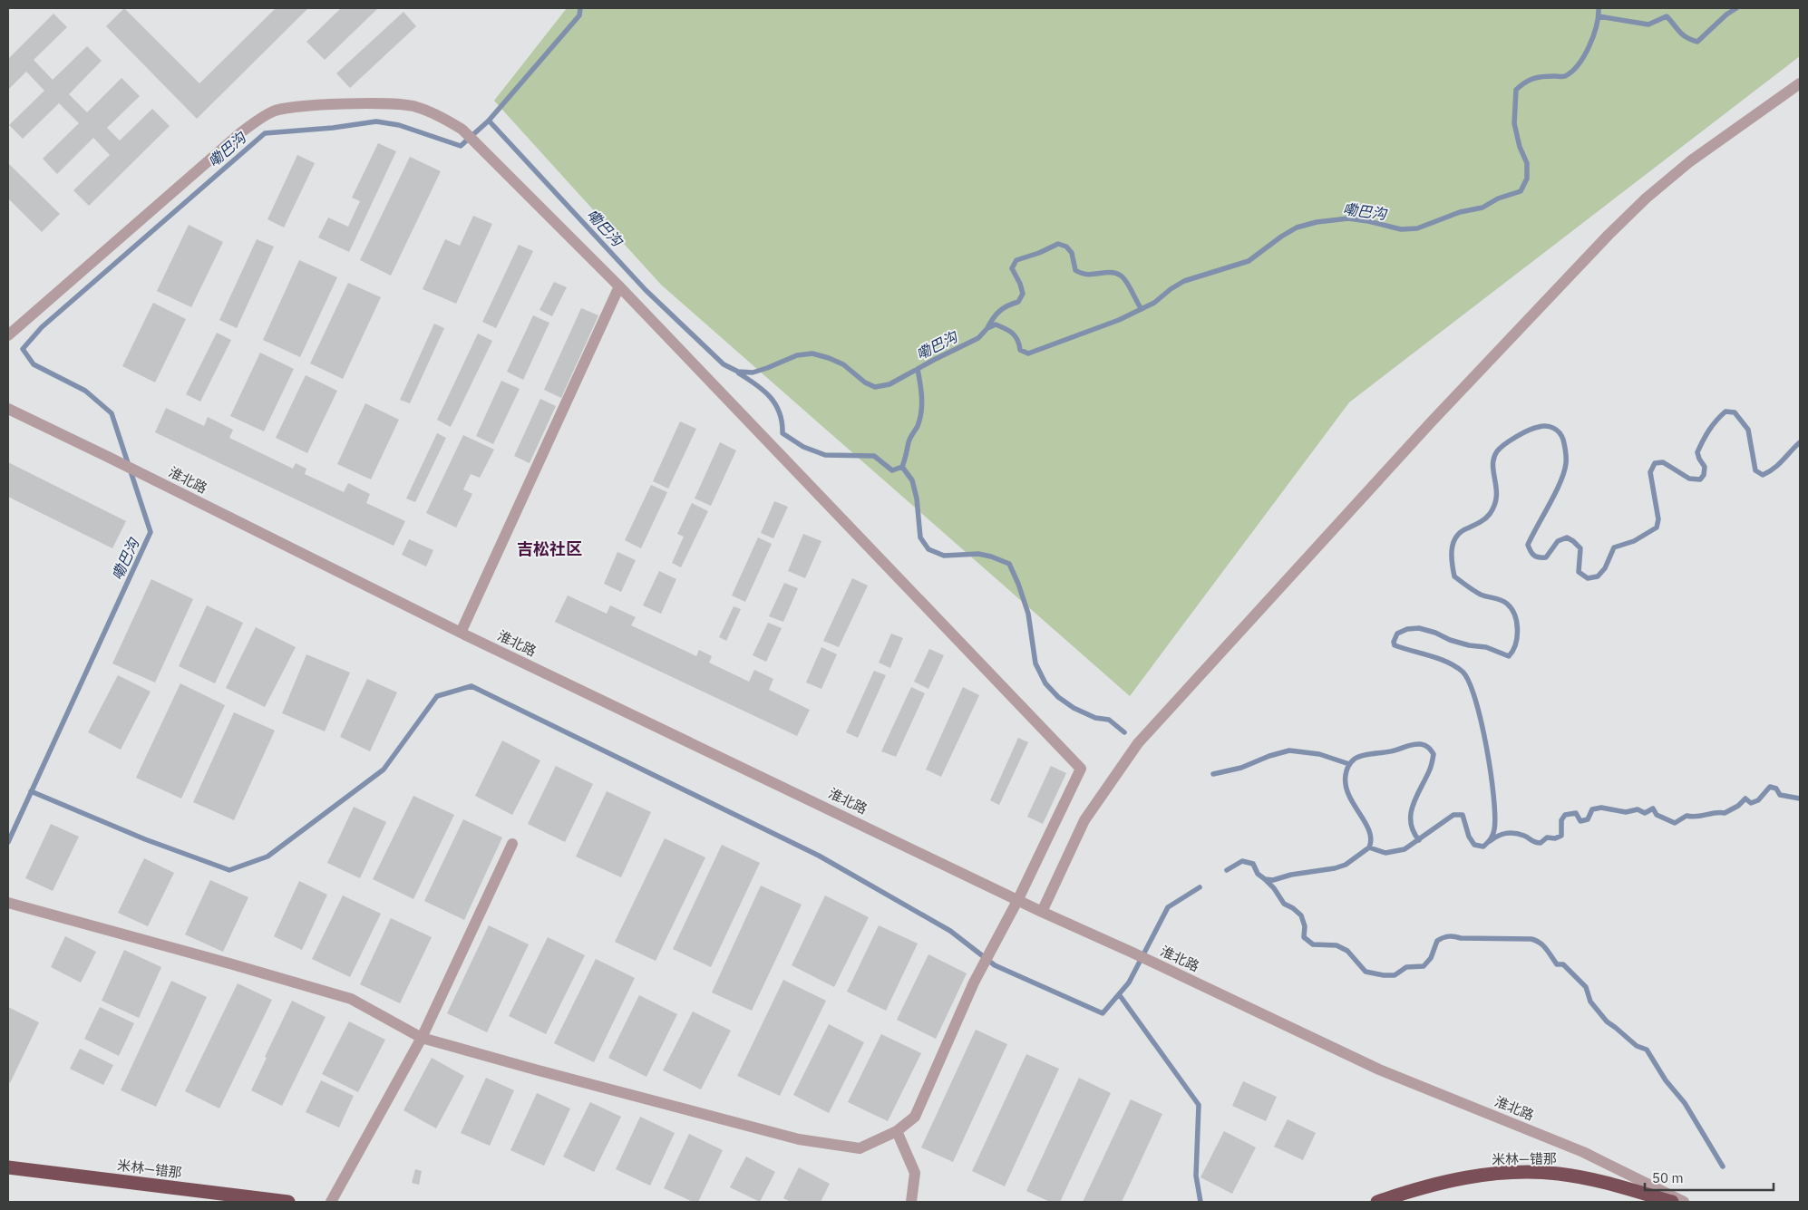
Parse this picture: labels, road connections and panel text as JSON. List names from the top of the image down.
{
  "streets": {
    "highway": ["米林—错那"],
    "street": ["淮北路"]
  },
  "districts": ["吉松社区"],
  "water": ["嘞巴沟"],
  "scale_bar": "50 m"
}
